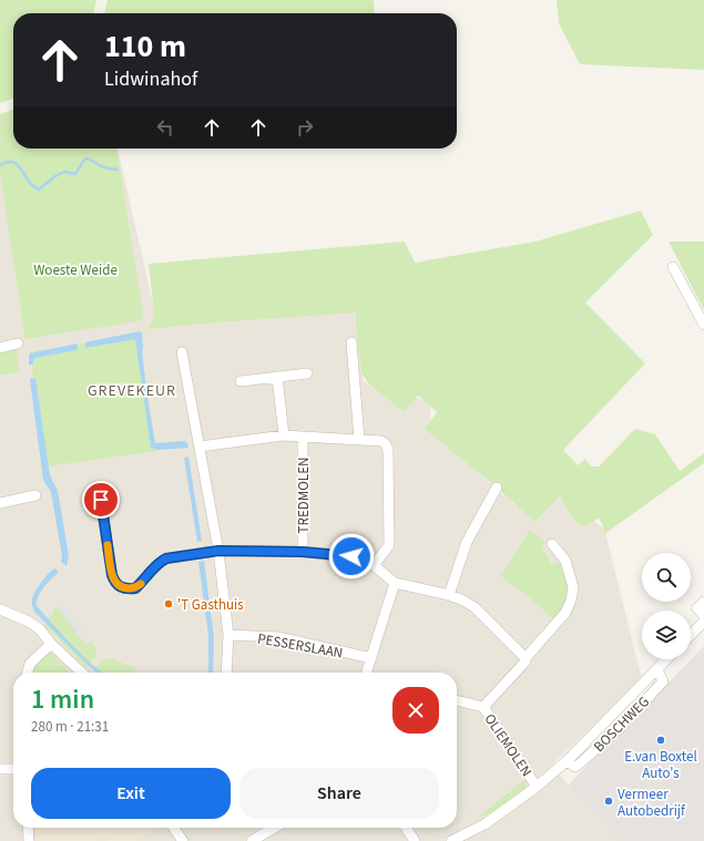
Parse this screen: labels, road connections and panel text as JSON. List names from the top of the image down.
{
  "streets": {
    "street": [
      "TREDMOLEN",
      "PESSERSLAAN",
      "BOSCHWEG",
      "OLIEMOLEN"
    ]
  },
  "crossings": [
    ["BOSCHWEG", "OLIEMOLEN"]
  ],
  "districts": ["GREVEKEUR"],
  "parks": ["Woeste Weide"],
  "places": ["'T Gasthuis", "E.van Boxtel Auto's", "Vermeer Autobedrijf"],
  "page": {
    "turn": ["110 m", "Lidwinahof"],
    "heading": ["1 min", "280 m · 21:31"],
    "buttons": ["Exit", "Share"]
  }
}
